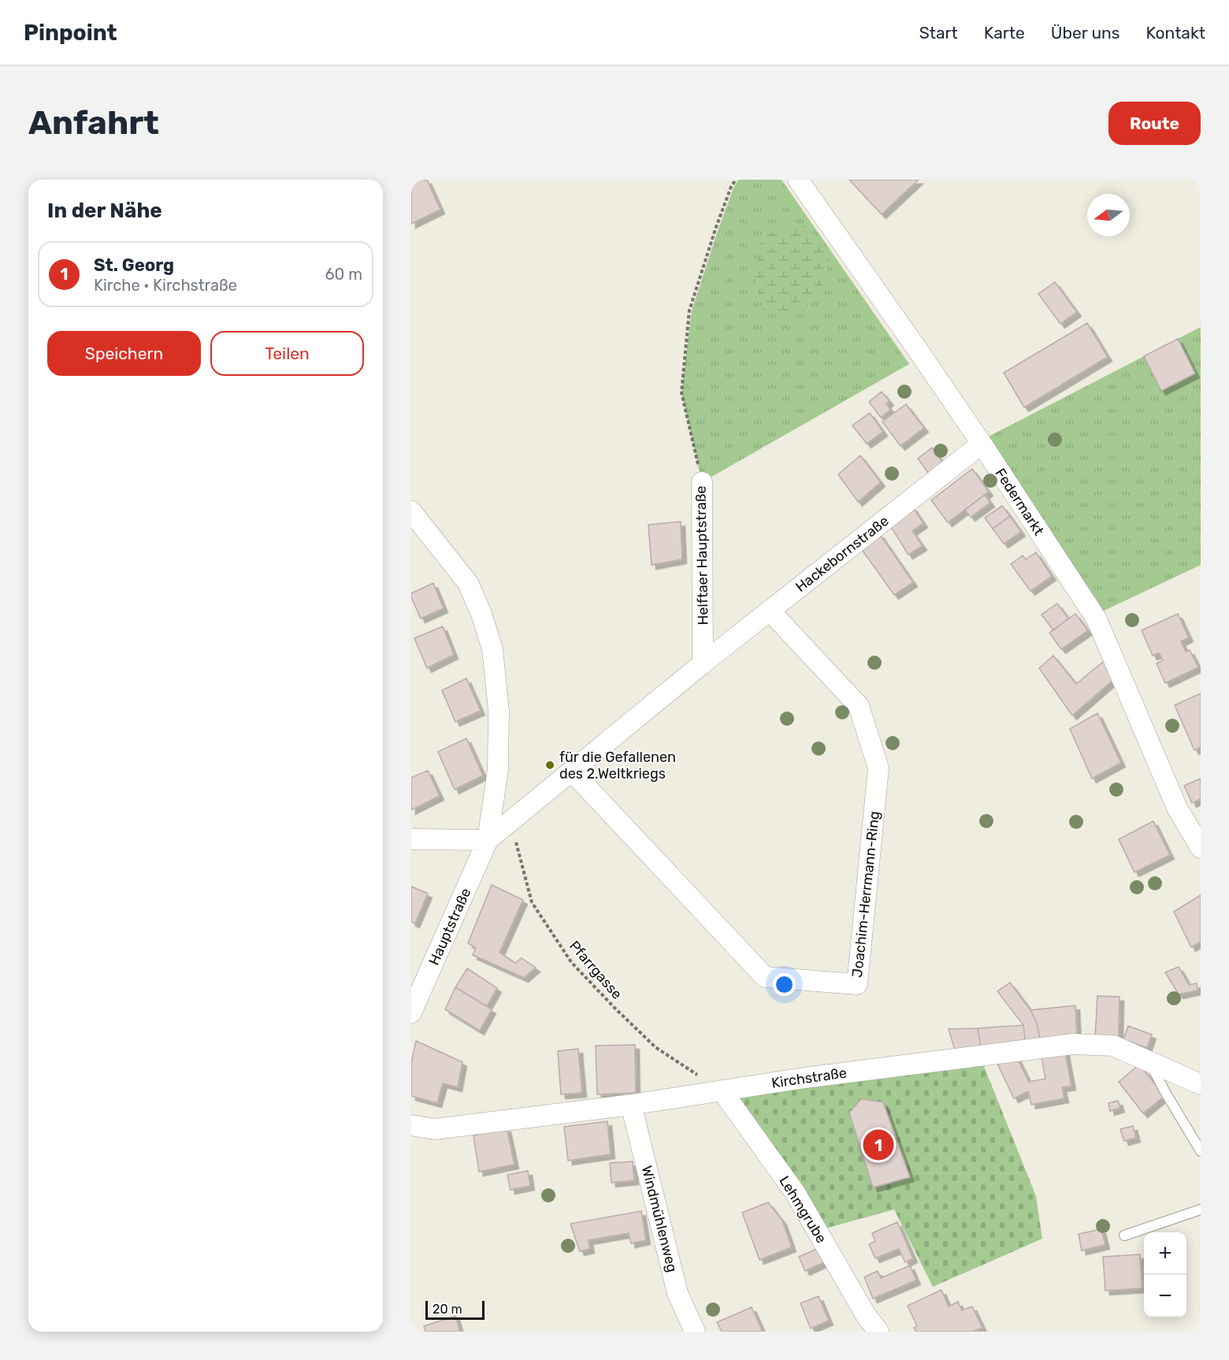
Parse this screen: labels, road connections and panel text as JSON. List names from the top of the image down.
{
  "streets": {
    "street": [
      "Federmarkt",
      "Hackebornstraße",
      "Helftaer Hauptstraße",
      "Joachim-Herrmann-Ring",
      "Hauptstraße",
      "Kirchstraße",
      "Lehmgrube",
      "Windmühlenweg"
    ],
    "path": ["Pfarrgasse"]
  },
  "crossings": [
    ["Federmarkt", "Hackebornstraße"],
    ["Hackebornstraße", "Helftaer Hauptstraße"],
    ["Hackebornstraße", "Joachim-Herrmann-Ring"],
    ["Pfarrgasse", "Kirchstraße"],
    ["Pfarrgasse", "Lehmgrube"],
    ["Kirchstraße", "Lehmgrube"],
    ["Kirchstraße", "Windmühlenweg"]
  ],
  "places": ["für die Gefallenen des 2.Weltkriegs"],
  "scale_bar": "20 m",
  "north": "left",
  "page": {
    "header": "Pinpoint",
    "nav": [
      "Start",
      "Karte",
      "Über uns",
      "Kontakt"
    ],
    "buttons": [
      "Route",
      ["Speichern", "Teilen"]
    ],
    "title": "Anfahrt",
    "heading": "In der Nähe",
    "list": [
      {
        "mark": "1",
        "name": "St. Georg",
        "note": "Kirche · Kirchstraße",
        "value": "60 m"
      }
    ],
    "pins": "1",
    "map_buttons": ["+", "−"],
    "scale": "20 m"
  }
}
